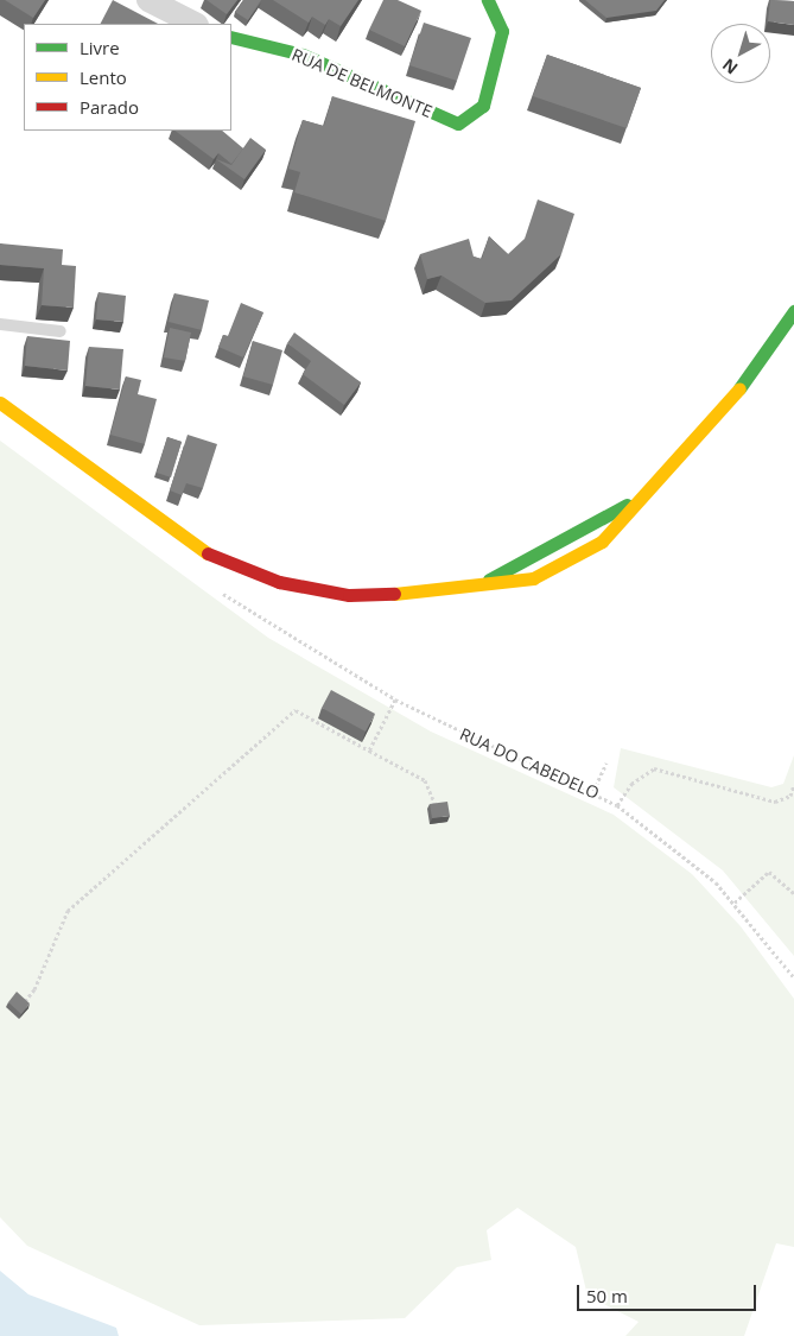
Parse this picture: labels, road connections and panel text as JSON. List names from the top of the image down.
{
  "streets": {
    "main road": ["RUA DE BELMONTE"],
    "path": ["RUA DO CABEDELO"]
  },
  "legend": ["Livre", "Lento", "Parado"],
  "scale_bar": "50 m",
  "north": "bottom left"
}
